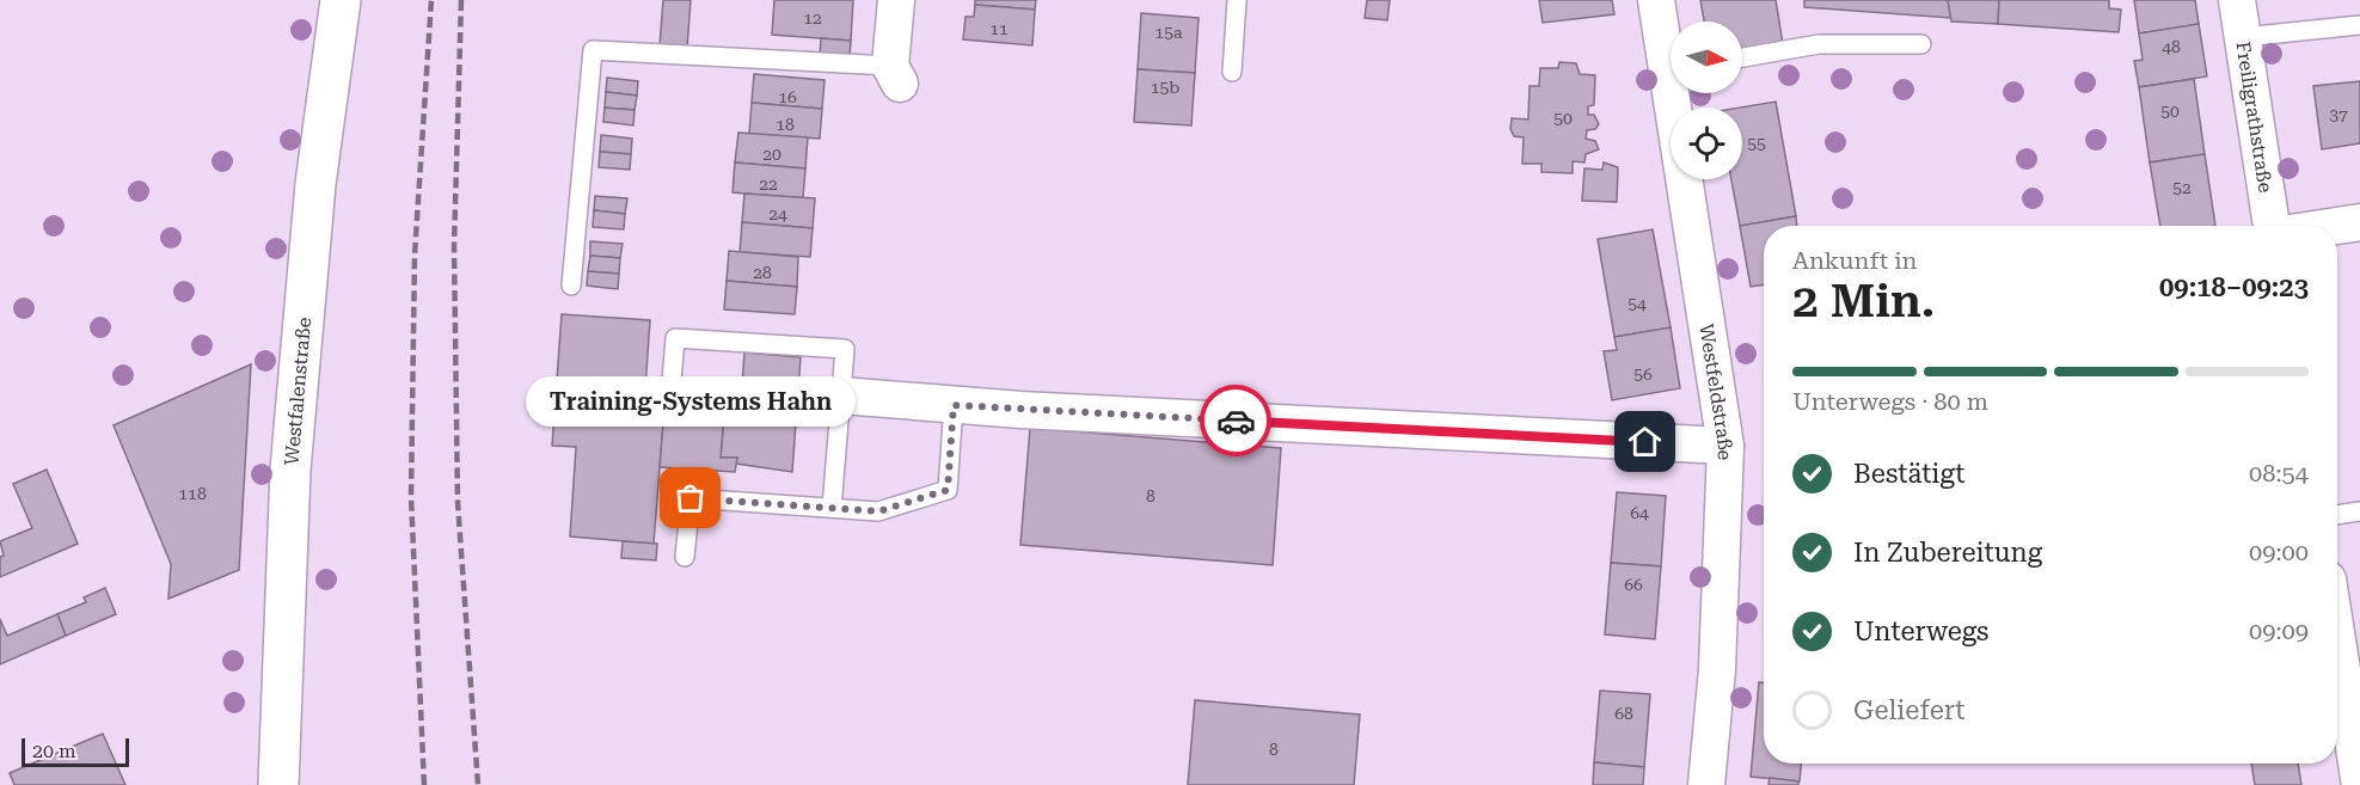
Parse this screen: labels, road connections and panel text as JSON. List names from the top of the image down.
{
  "streets": {
    "street": ["Freiligrathstraße", "Westfeldstraße", "Westfalenstraße"]
  },
  "places": ["Training-Systems Hahn"],
  "house_numbers": [
    "12",
    "11",
    "15a",
    "48",
    "15b",
    "16",
    "50",
    "37",
    "50",
    "18",
    "55",
    "20",
    "22",
    "52",
    "24",
    "28",
    "54",
    "56",
    "118",
    "8",
    "64",
    "66",
    "68",
    "8"
  ],
  "scale_bar": "20 m",
  "north": "right",
  "page": {
    "heading": ["2 Min.", "Ankunft in", "09:18–09:23"],
    "bar": "Unterwegs · 80 m",
    "bubble": "Training-Systems Hahn",
    "list": [
      ["Bestätigt", "08:54"],
      ["In Zubereitung", "09:00"],
      ["Unterwegs", "09:09"],
      "Geliefert"
    ],
    "scale": "20 m"
  }
}
